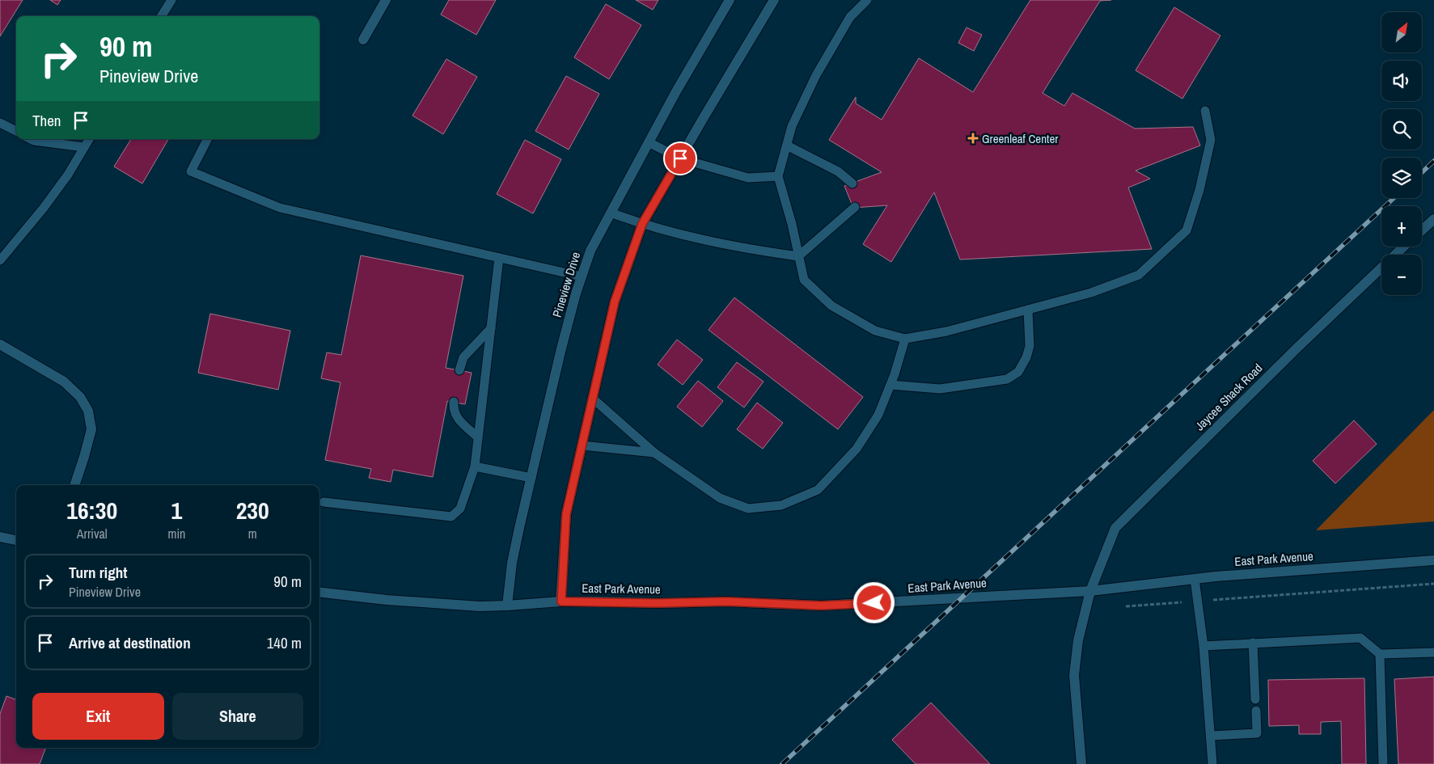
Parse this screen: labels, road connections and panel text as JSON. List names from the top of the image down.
{
  "streets": {
    "street": ["Pineview Drive", "Jaycee Shack Road", "East Park Avenue"]
  },
  "crossings": [
    ["Pineview Drive", "East Park Avenue"],
    ["Jaycee Shack Road", "East Park Avenue"]
  ],
  "places": {
    "health": ["Greenleaf Center"]
  },
  "north": "top right",
  "page": {
    "map_buttons": ["+", "−"],
    "turn": ["90 m", "Pineview Drive"],
    "then": "Then",
    "eta": [
      "16:30",
      "Arrival",
      "1",
      "min",
      "230",
      "m"
    ],
    "list": [
      {
        "name": "Turn right",
        "note": "Pineview Drive",
        "value": "90 m"
      },
      {
        "name": "Arrive at destination",
        "value": "140 m"
      }
    ],
    "buttons": ["Exit", "Share"]
  }
}
